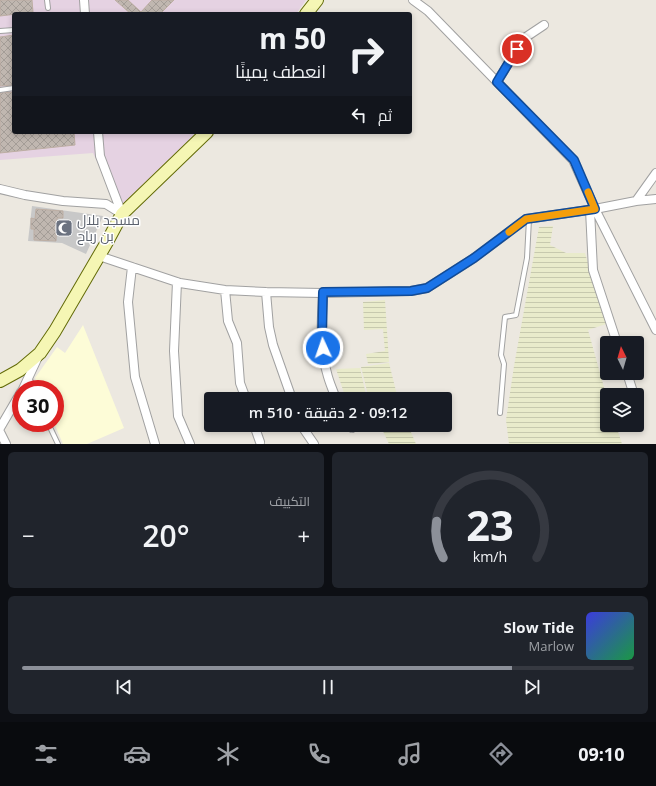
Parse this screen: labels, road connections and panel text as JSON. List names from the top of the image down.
{
  "places": {
    "mosque": ["مسجد بلال بن رباح"]
  },
  "north": "top",
  "page": {
    "turn": ["50 m", "انعطف يمينًا"],
    "then": "ثم",
    "limit": "30",
    "trip": "09:12 · 2 دقيقة · 510 m",
    "tile": "التكييف",
    "heat": ["−", "20°", "+"],
    "song": ["Slow Tide", "Marlow"],
    "tabs": "09:10",
    "gauge": ["23", "km/h"]
  }
}
